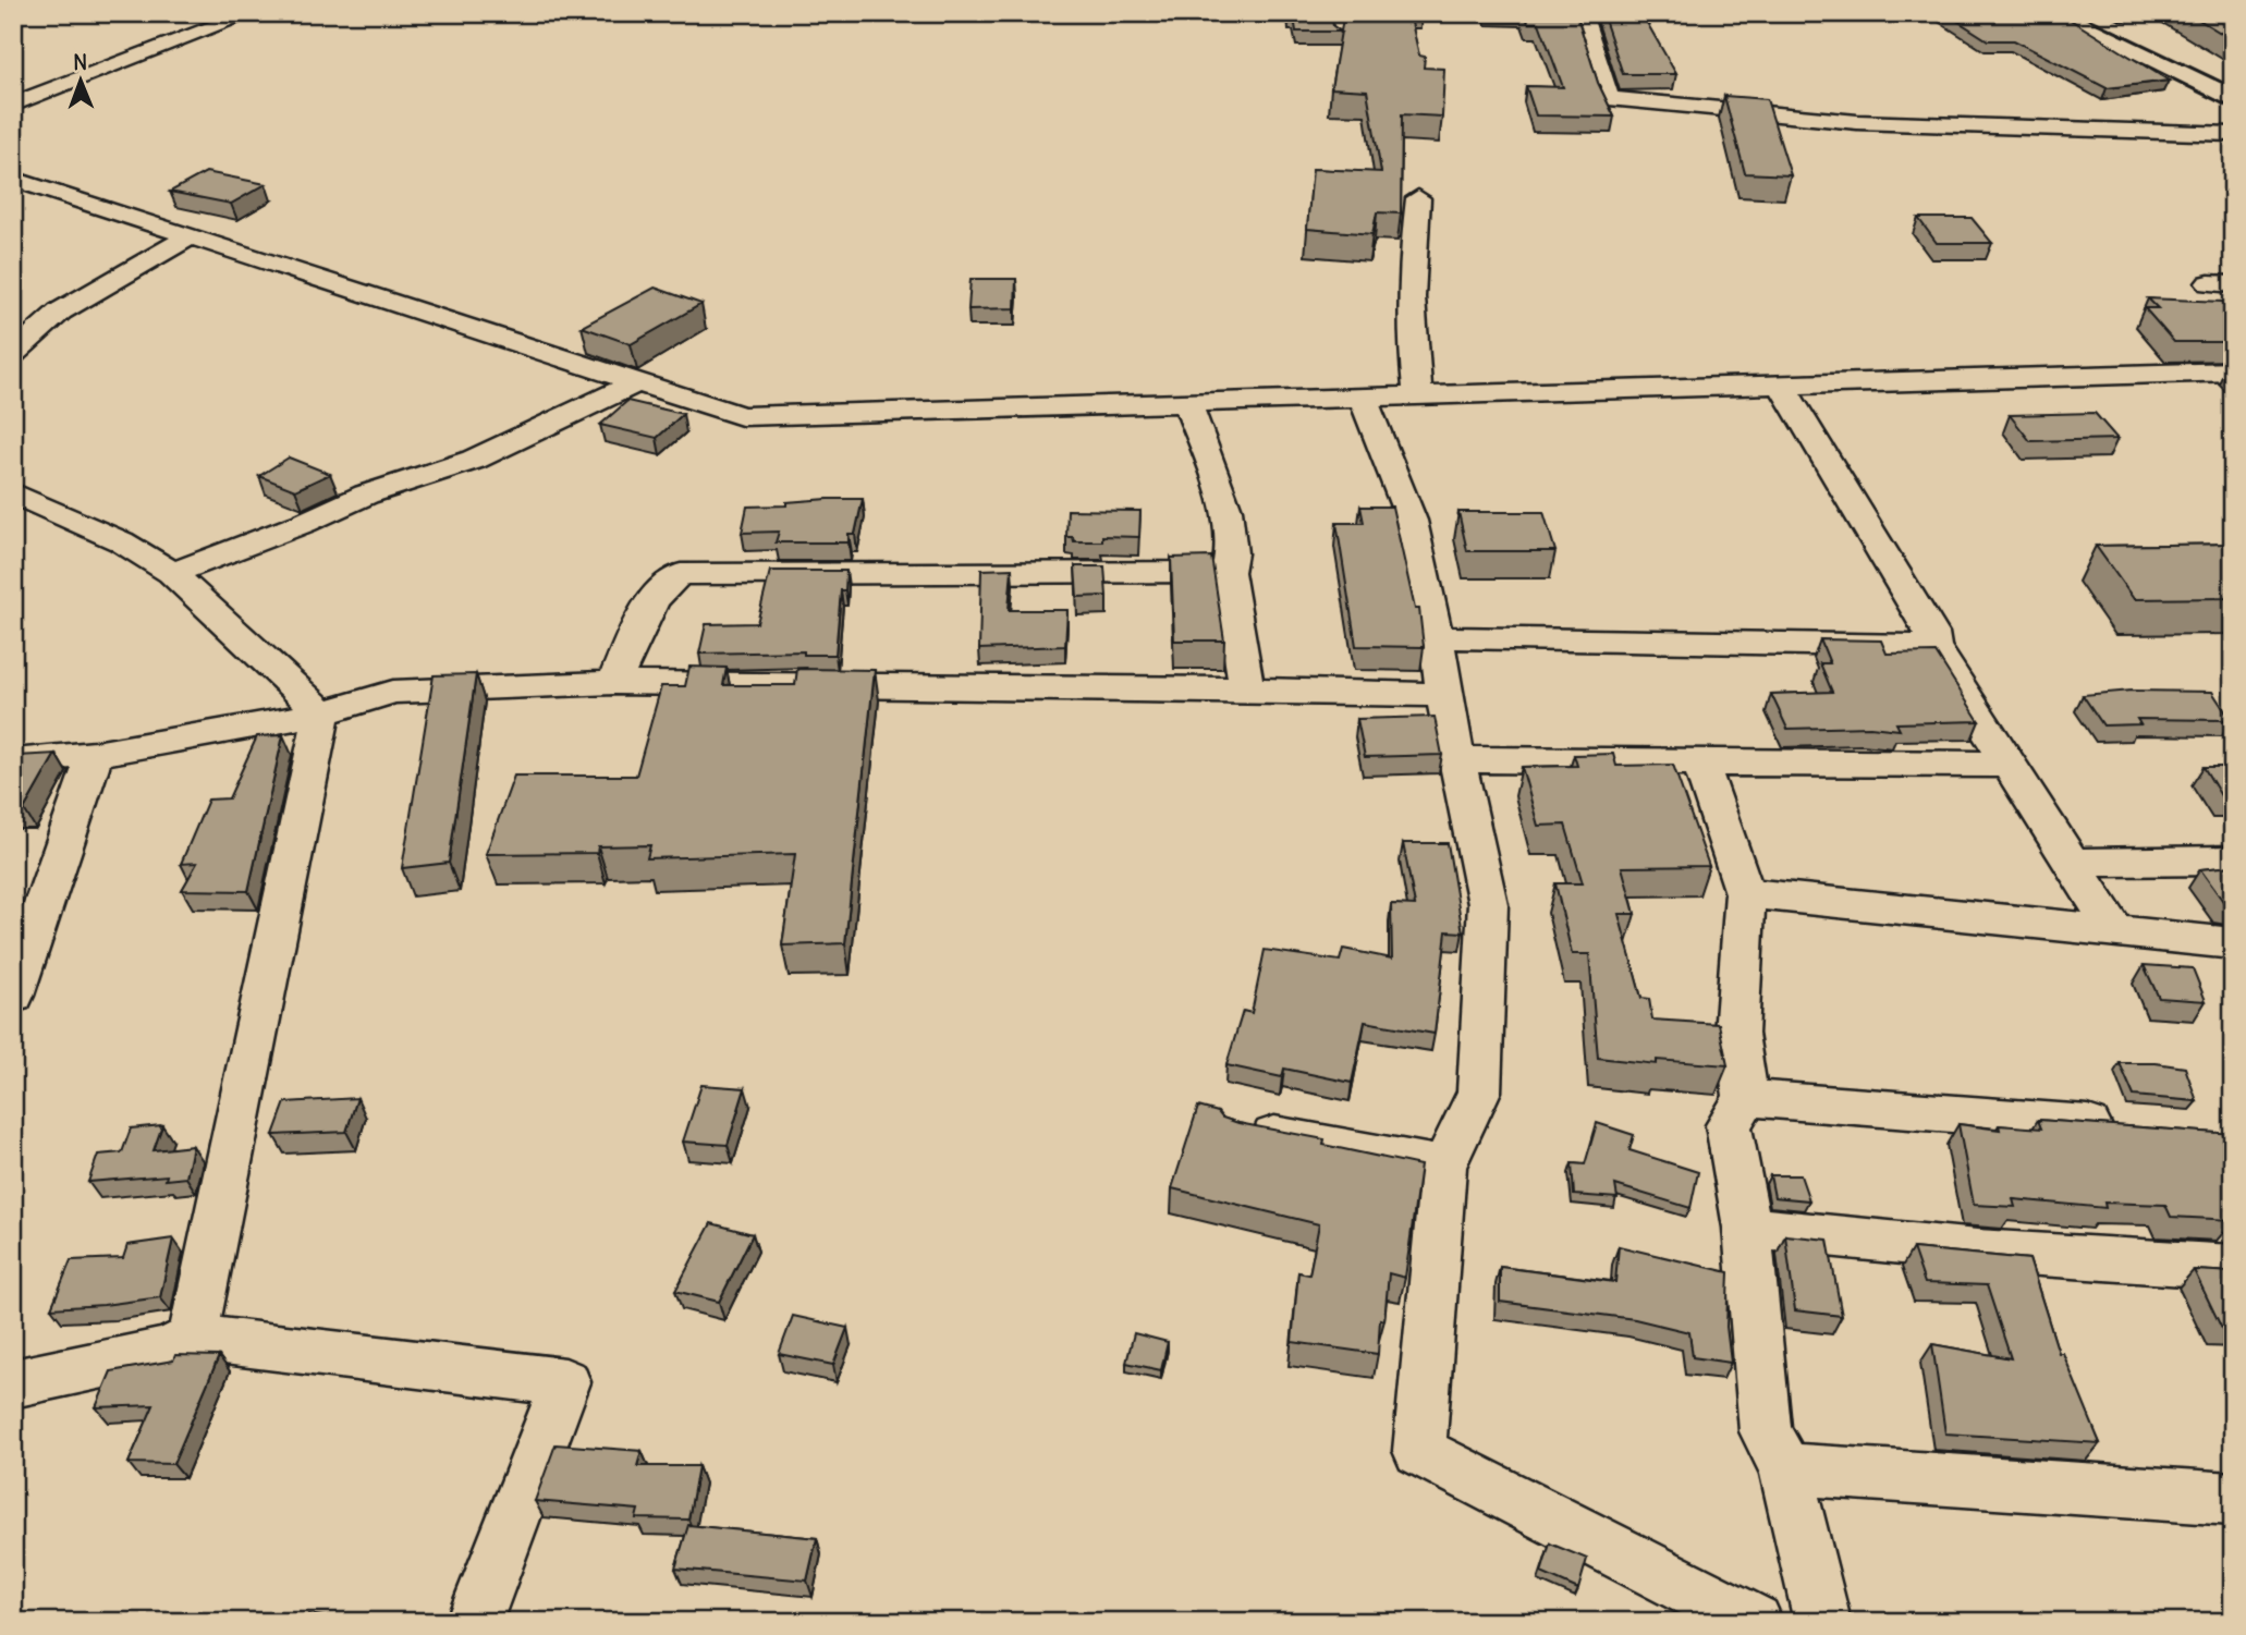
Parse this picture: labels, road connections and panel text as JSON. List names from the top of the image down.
{
  "north": "top"
}
